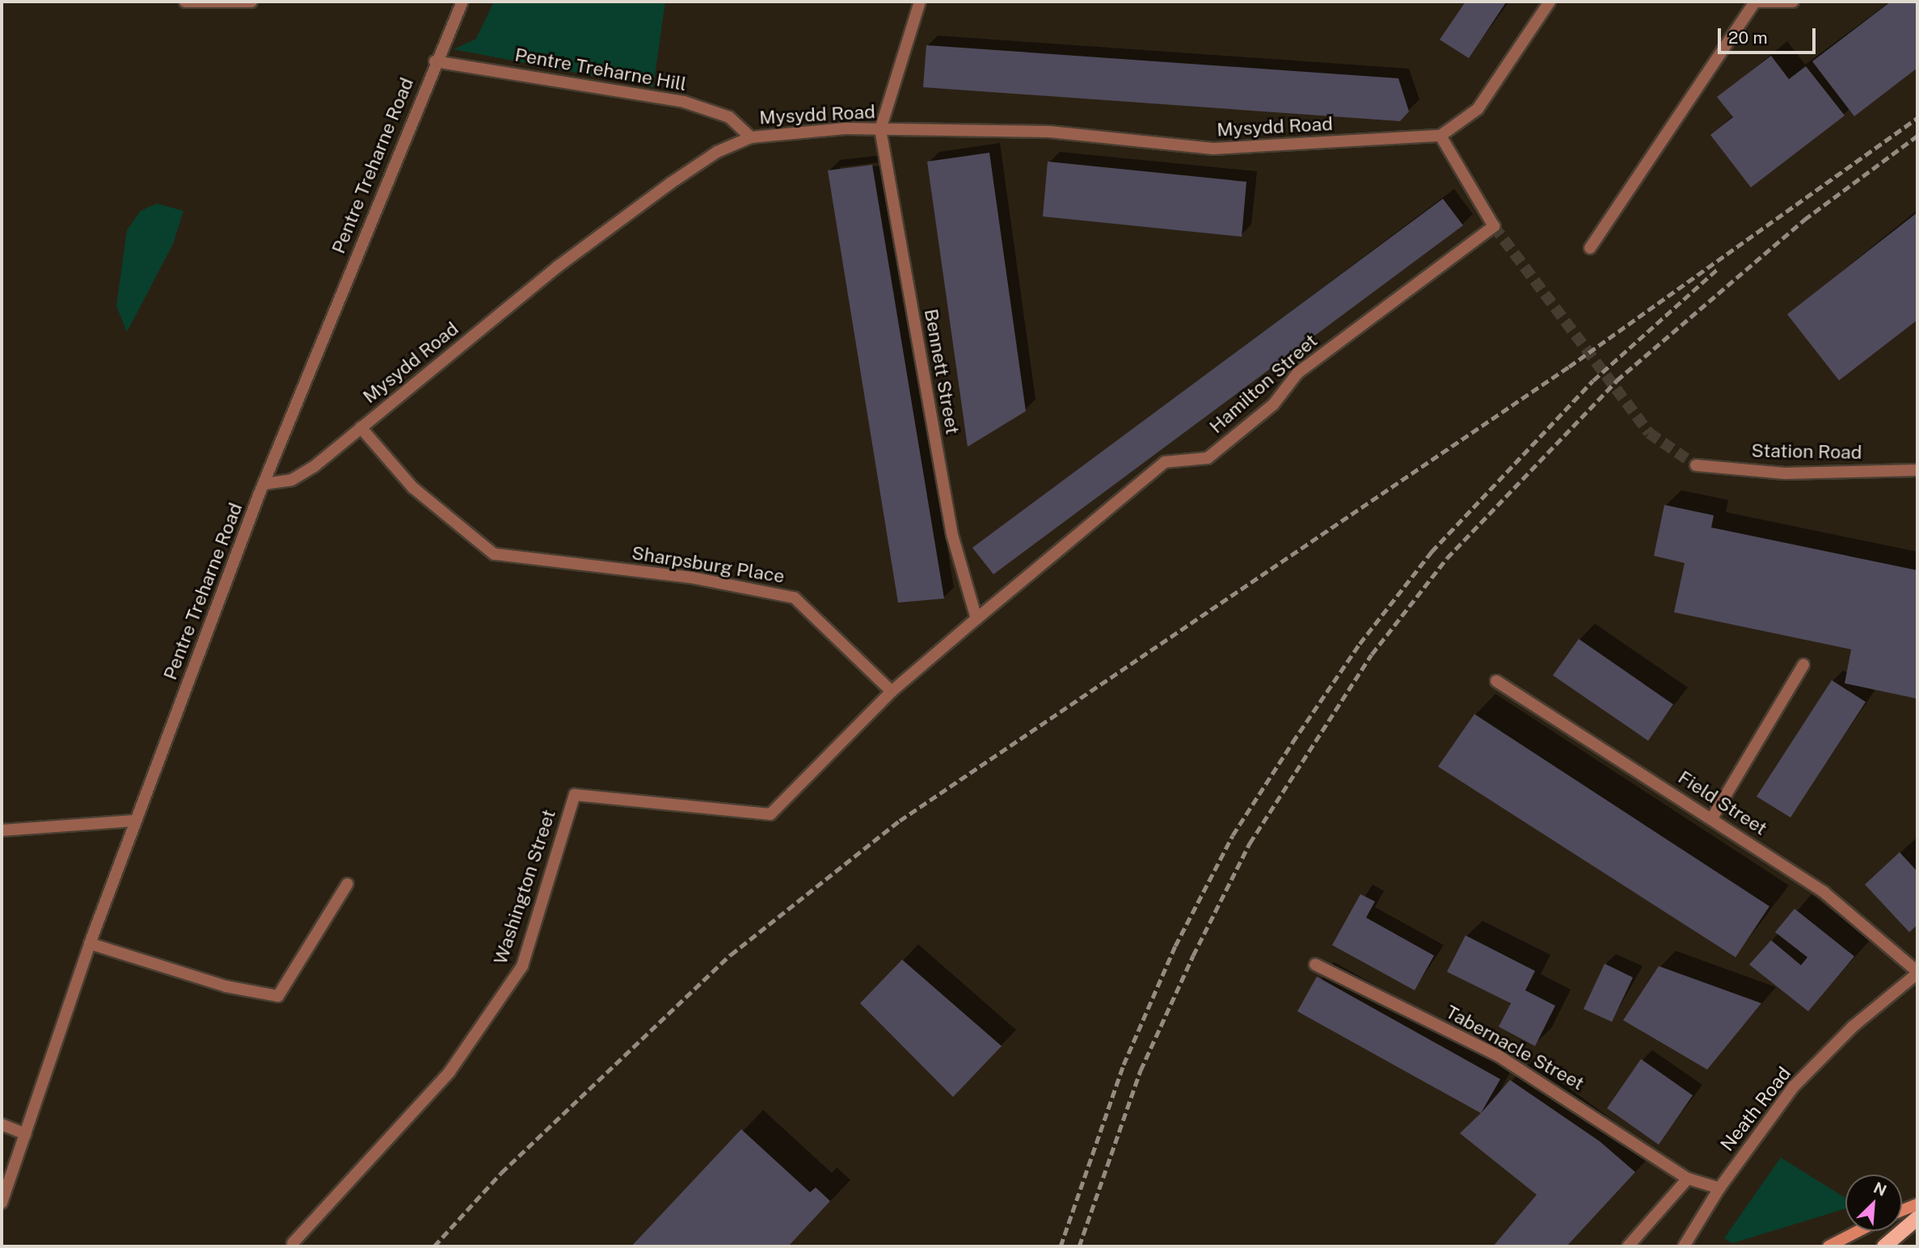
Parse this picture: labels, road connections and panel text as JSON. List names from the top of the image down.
{
  "streets": {
    "street": [
      "Pentre Treharne Hill",
      "Mysydd Road",
      "Pentre Treharne Road",
      "Bennett Street",
      "Hamilton Street",
      "Station Road",
      "Sharpsburg Place",
      "Field Street",
      "Washington Street",
      "Tabernacle Street",
      "Neath Road"
    ]
  },
  "crossings": [
    ["Pentre Treharne Hill", "Mysydd Road"],
    ["Pentre Treharne Hill", "Pentre Treharne Road"],
    ["Mysydd Road", "Pentre Treharne Road"],
    ["Mysydd Road", "Bennett Street"],
    ["Mysydd Road", "Hamilton Street"],
    ["Mysydd Road", "Sharpsburg Place"],
    ["Bennett Street", "Hamilton Street"],
    ["Hamilton Street", "Sharpsburg Place"],
    ["Hamilton Street", "Washington Street"],
    ["Sharpsburg Place", "Washington Street"],
    ["Field Street", "Neath Road"]
  ],
  "scale_bar": "20 m",
  "north": "top right"
}
